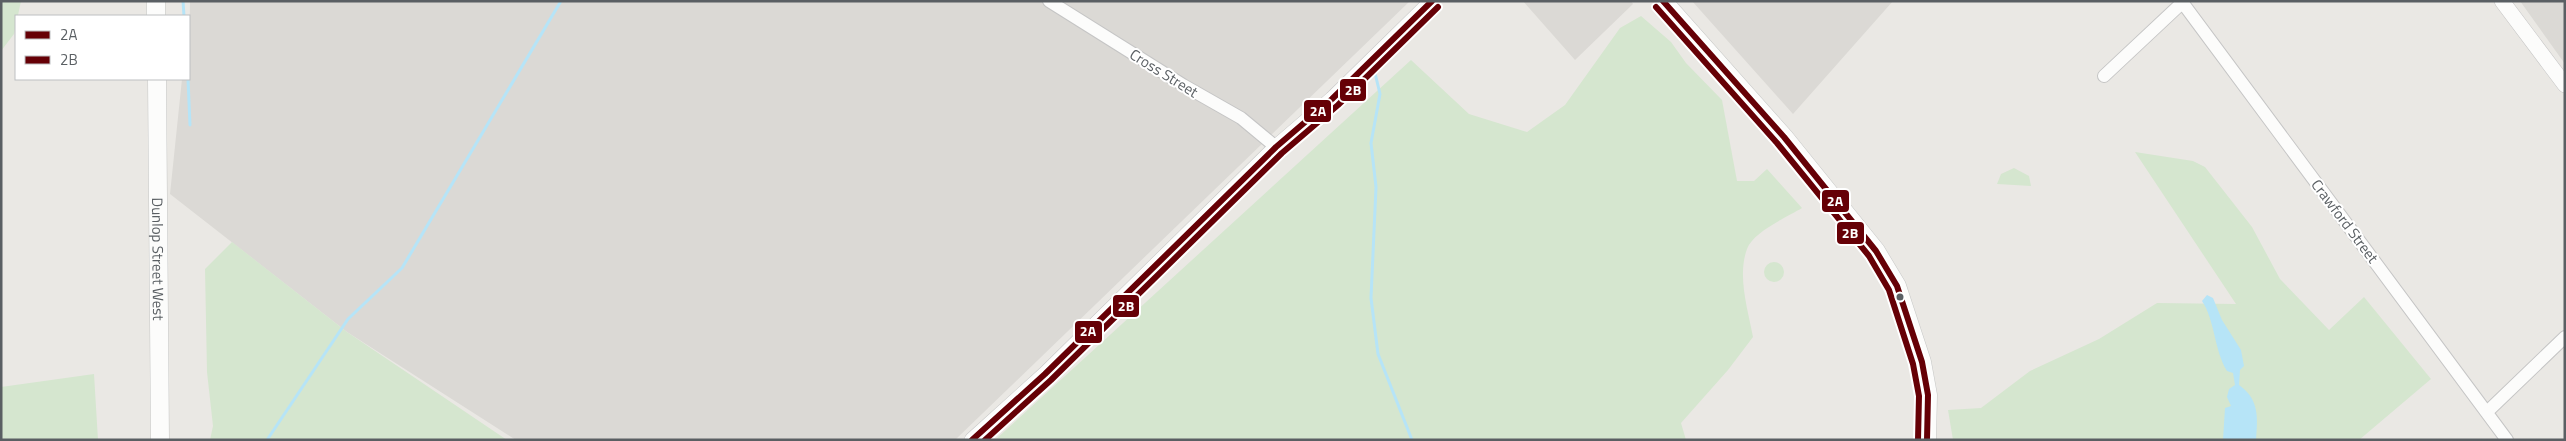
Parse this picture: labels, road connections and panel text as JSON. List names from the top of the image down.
{
  "streets": {
    "main road": ["Dunlop Street West"],
    "street": ["Cross Street", "Crawford Street"]
  },
  "lines": ["transit line 2A", "transit line 2B"],
  "legend": ["2A", "2B"]
}
